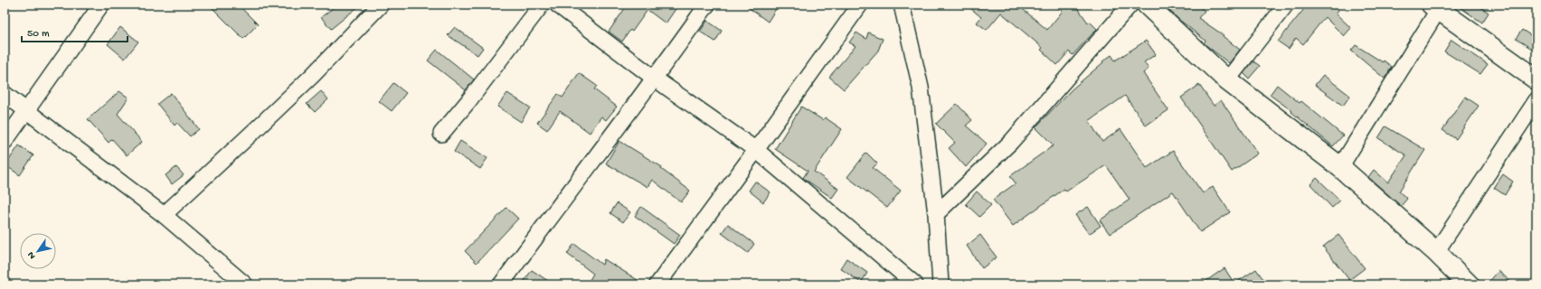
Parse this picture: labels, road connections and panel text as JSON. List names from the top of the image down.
{
  "scale_bar": "50 m",
  "north": "bottom left"
}
